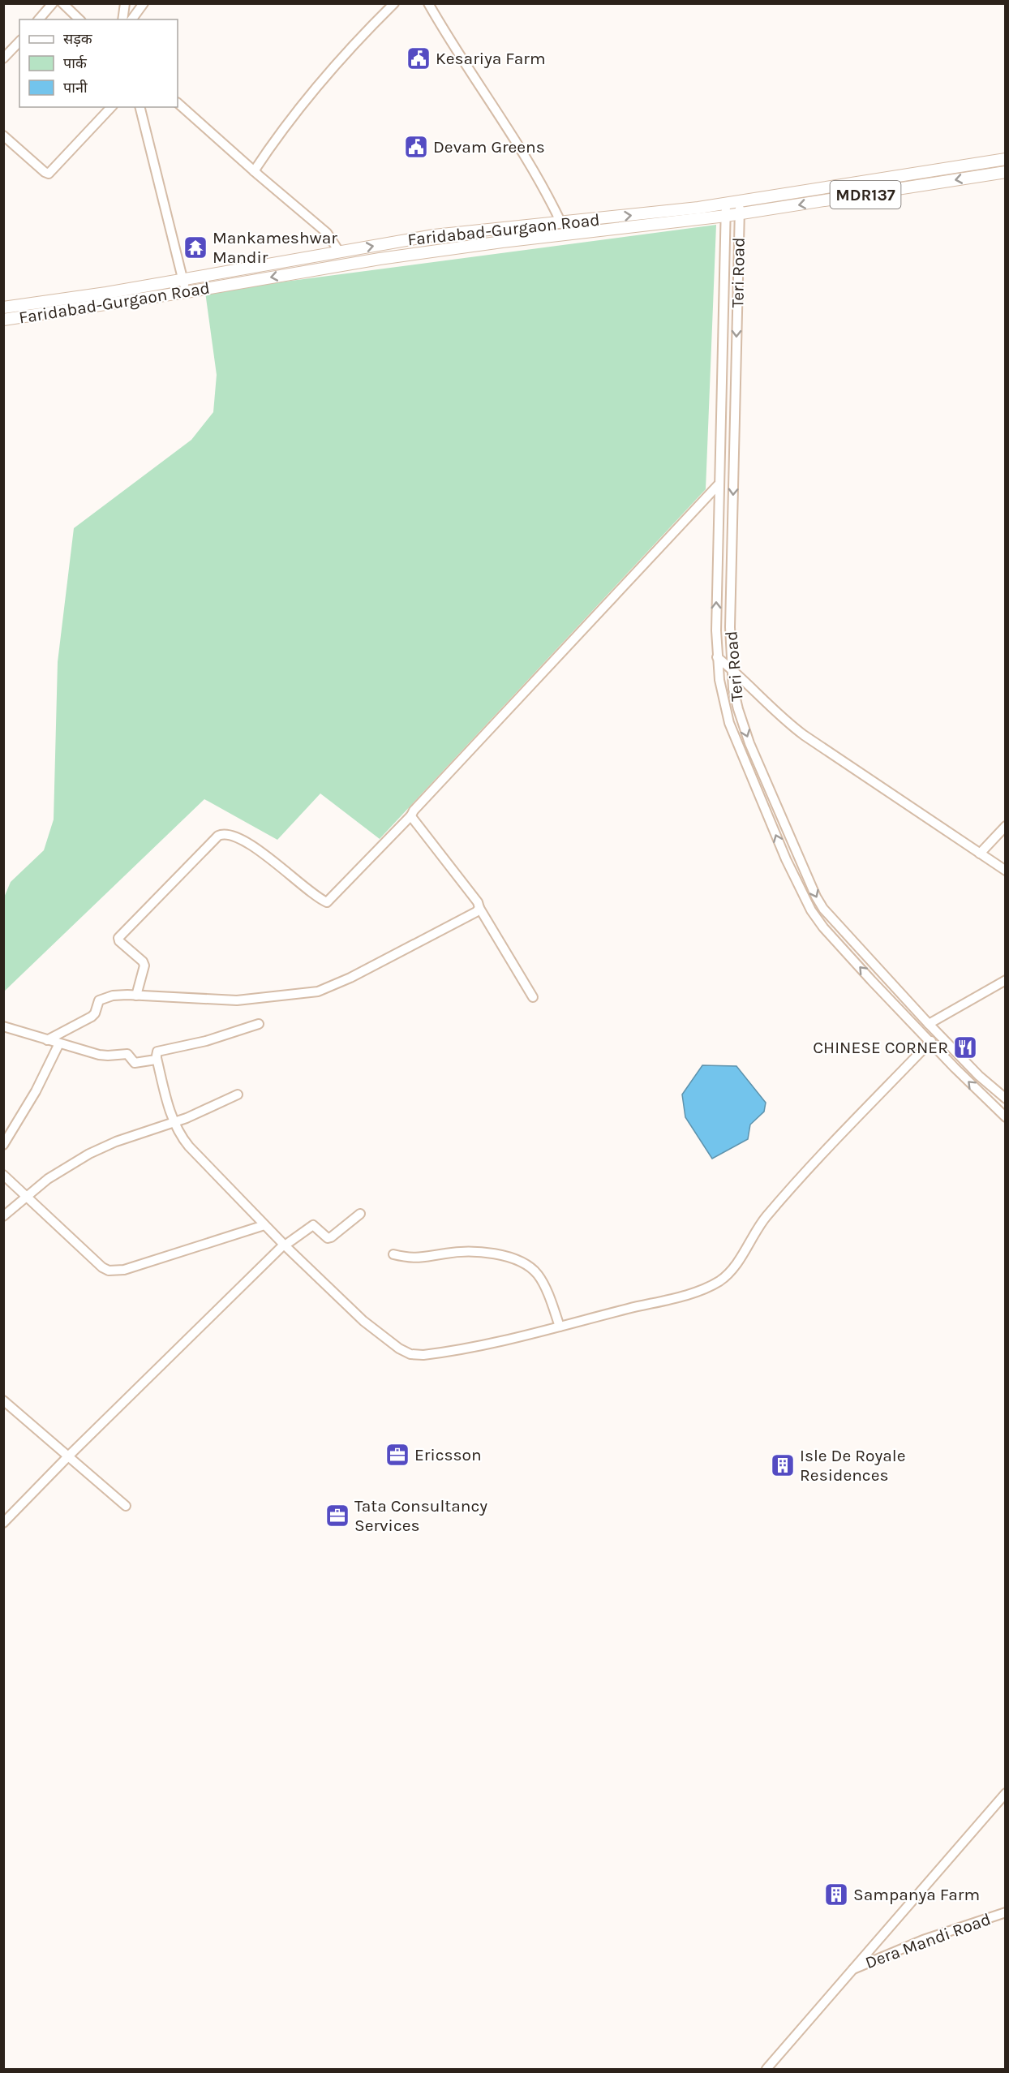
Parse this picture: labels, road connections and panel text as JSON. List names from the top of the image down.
{
  "streets": {
    "main road": ["MDR137", "Faridabad-Gurgaon Road"],
    "street": ["Teri Road", "Dera Mandi Road"]
  },
  "crossings": [
    ["Faridabad-Gurgaon Road", "Teri Road"]
  ],
  "places": {
    "public building": ["Kesariya Farm", "Devam Greens"],
    "temple": ["Mankameshwar Mandir"],
    "restaurant": ["CHINESE CORNER"],
    "office": ["Ericsson", "Tata Consultancy Services"],
    "building": ["Isle De Royale Residences", "Sampanya Farm"]
  },
  "legend": ["सड़क", "पार्क", "पानी"]
}
